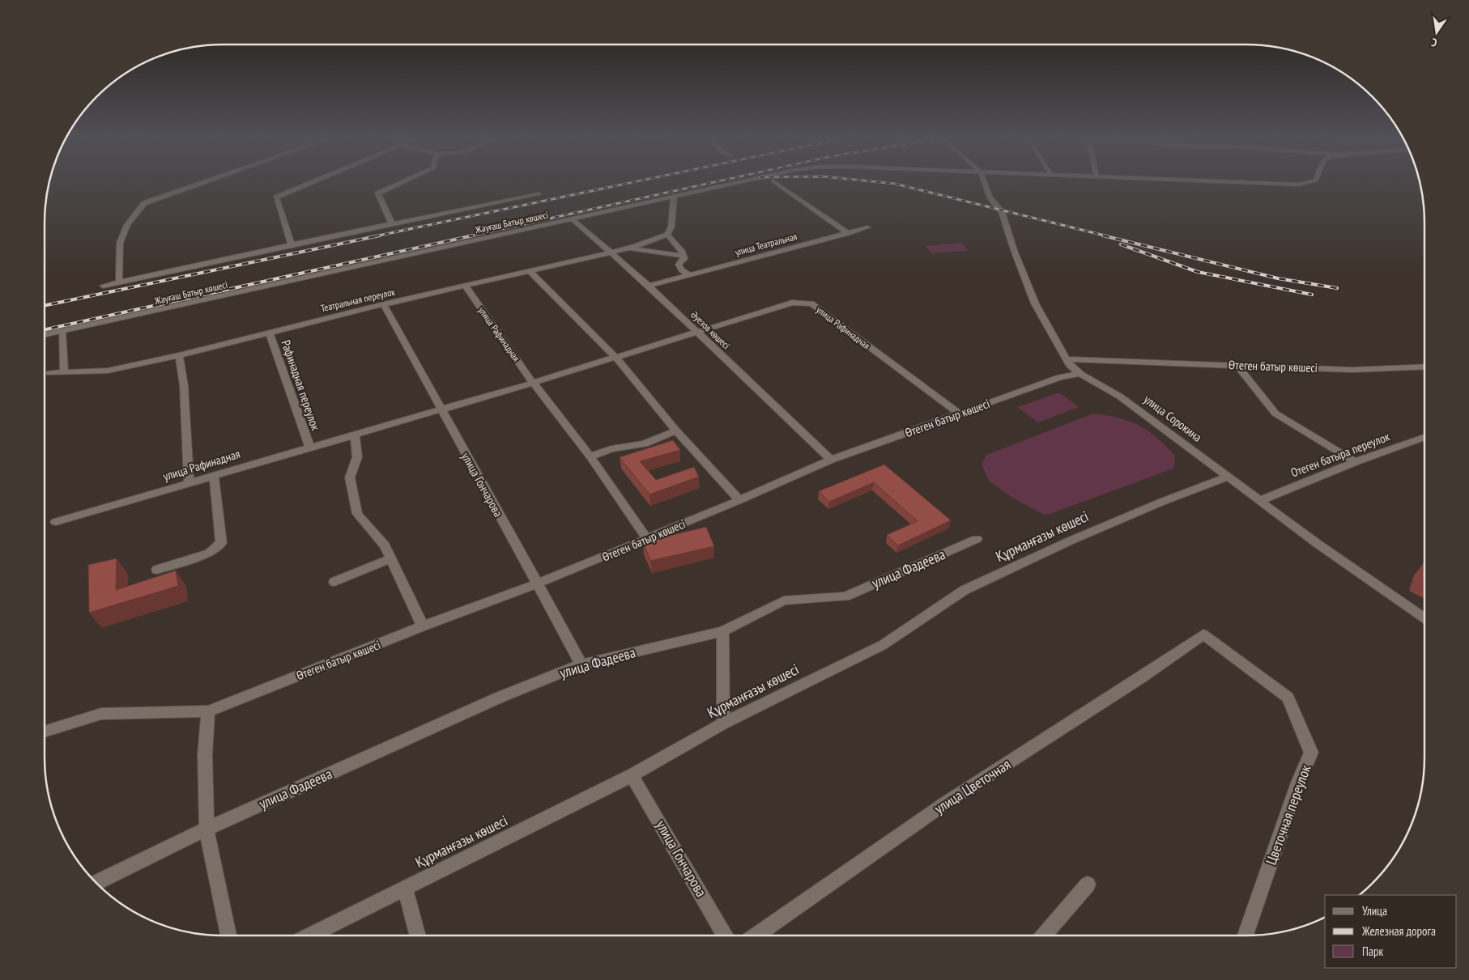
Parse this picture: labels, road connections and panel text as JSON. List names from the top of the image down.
{
  "streets": {
    "street": [
      "Жауғаш Батыр көшесі",
      "улица Театральная",
      "Театральная переулок",
      "улица Рафинадная",
      "Әуезов көшесі",
      "Өтеген батыр көшесі",
      "Рафинадная переулок",
      "улица Сорокина",
      "Отеген батыра переулок",
      "улица Гончарова",
      "Құрманғазы көшесі",
      "улица Фадеева",
      "улица Цветочная",
      "Цветочная переулок"
    ]
  },
  "crossings": [
    ["Жауғаш Батыр көшесі", "Әуезов көшесі"],
    ["улица Театральная", "Әуезов көшесі"],
    ["Театральная переулок", "улица Рафинадная"],
    ["Театральная переулок", "Әуезов көшесі"],
    ["Театральная переулок", "Рафинадная переулок"],
    ["Театральная переулок", "улица Гончарова"],
    ["улица Рафинадная", "Әуезов көшесі"],
    ["улица Рафинадная", "Өтеген батыр көшесі"],
    ["улица Рафинадная", "Рафинадная переулок"],
    ["улица Рафинадная", "улица Гончарова"],
    ["Әуезов көшесі", "Өтеген батыр көшесі"],
    ["Өтеген батыр көшесі", "улица Сорокина"],
    ["Өтеген батыр көшесі", "улица Гончарова"],
    ["улица Сорокина", "Отеген батыра переулок"],
    ["улица Сорокина", "Құрманғазы көшесі"],
    ["улица Гончарова", "Құрманғазы көшесі"],
    ["улица Гончарова", "улица Фадеева"],
    ["улица Цветочная", "Цветочная переулок"]
  ],
  "legend": ["Улица", "Железная дорога", "Парк"],
  "north": "bottom"
}
